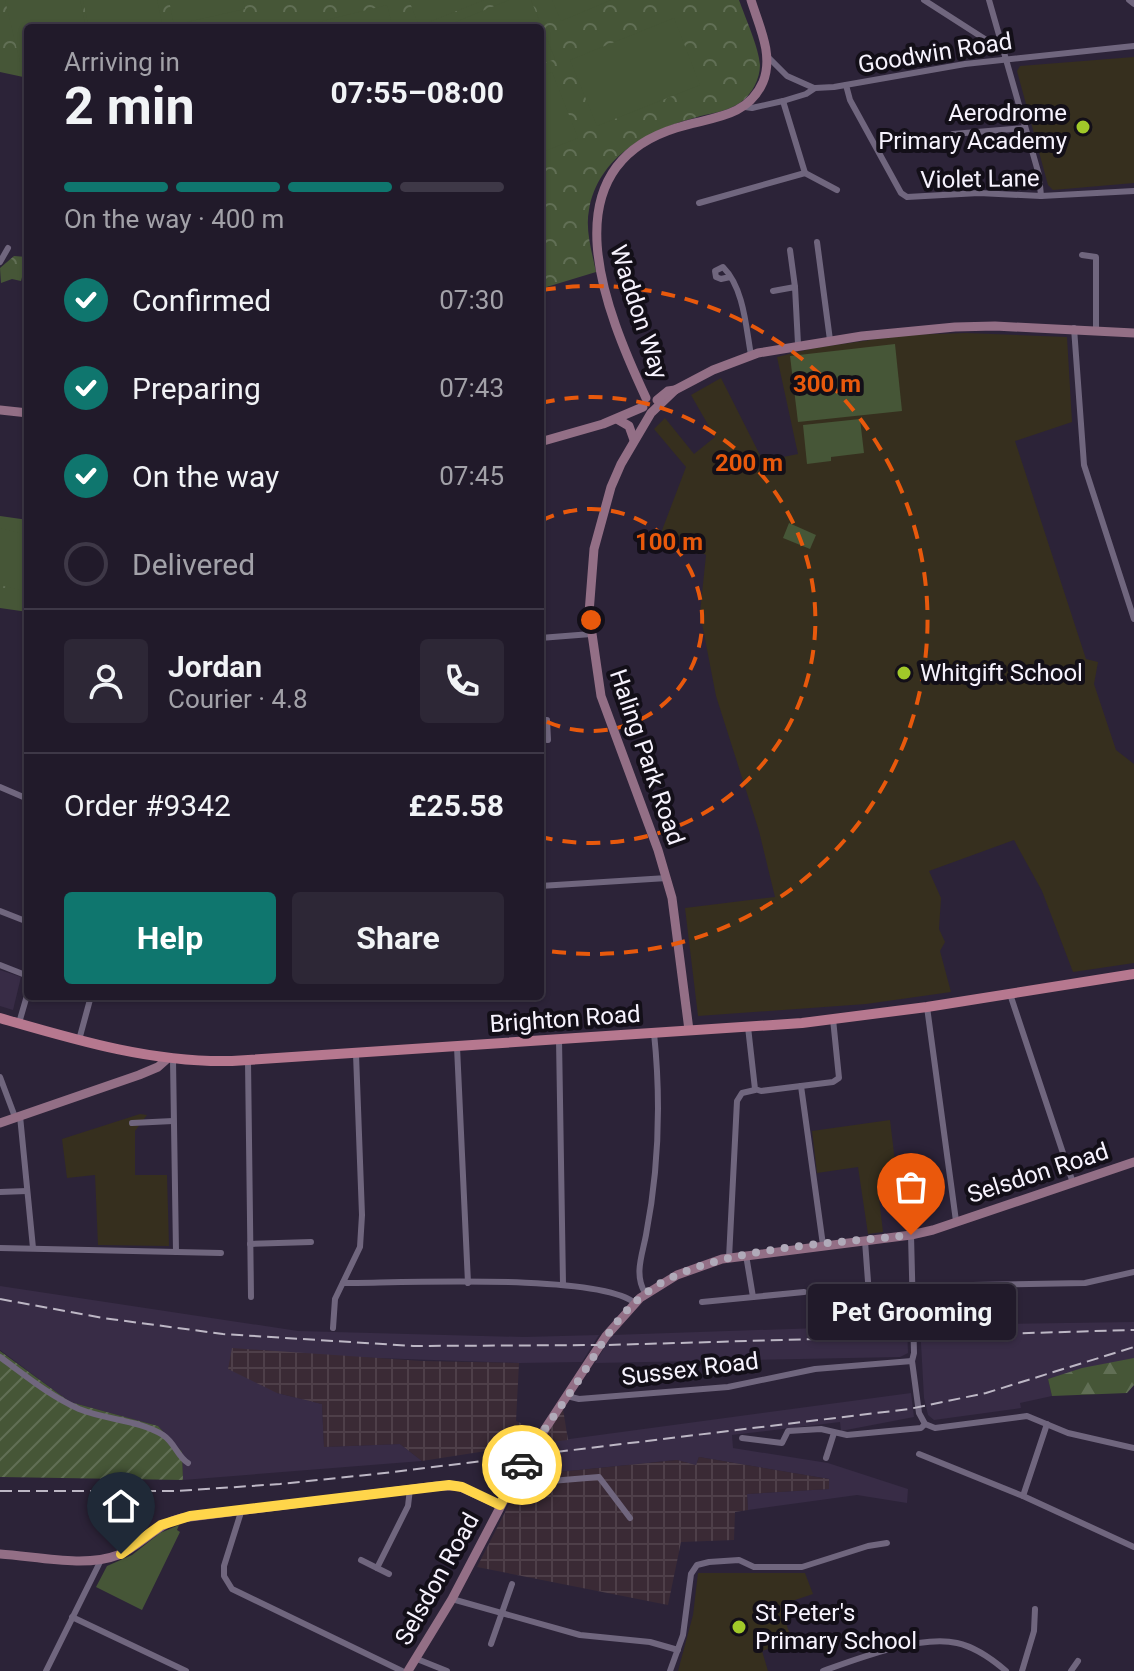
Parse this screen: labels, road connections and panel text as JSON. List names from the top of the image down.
{
  "streets": {
    "main road": ["Brighton Road"],
    "street": [
      "Goodwin Road",
      "Violet Lane",
      "Waddon Way",
      "Haling Park Road",
      "Selsdon Road",
      "Sussex Road"
    ]
  },
  "crossings": [
    ["Goodwin Road", "Violet Lane"],
    ["Goodwin Road", "Waddon Way"],
    ["Waddon Way", "Haling Park Road"],
    ["Haling Park Road", "Brighton Road"],
    ["Selsdon Road", "Sussex Road"]
  ],
  "places": [
    "Aerodrome Primary Academy",
    "Whitgift School",
    "Pet Grooming",
    "St Peter's Primary School"
  ],
  "page": {
    "heading": ["2 min", "Arriving in", "07:55–08:00"],
    "panel": [
      "Jordan",
      "Courier · 4.8",
      "Order #9342",
      "£25.58"
    ],
    "bar": "On the way · 400 m",
    "list": [
      ["Confirmed", "07:30"],
      ["Preparing", "07:43"],
      ["On the way", "07:45"],
      "Delivered"
    ],
    "buttons": ["Help", "Share"],
    "bubble": "Pet Grooming"
  },
  "rings": ["300 m", "200 m", "100 m"]
}
